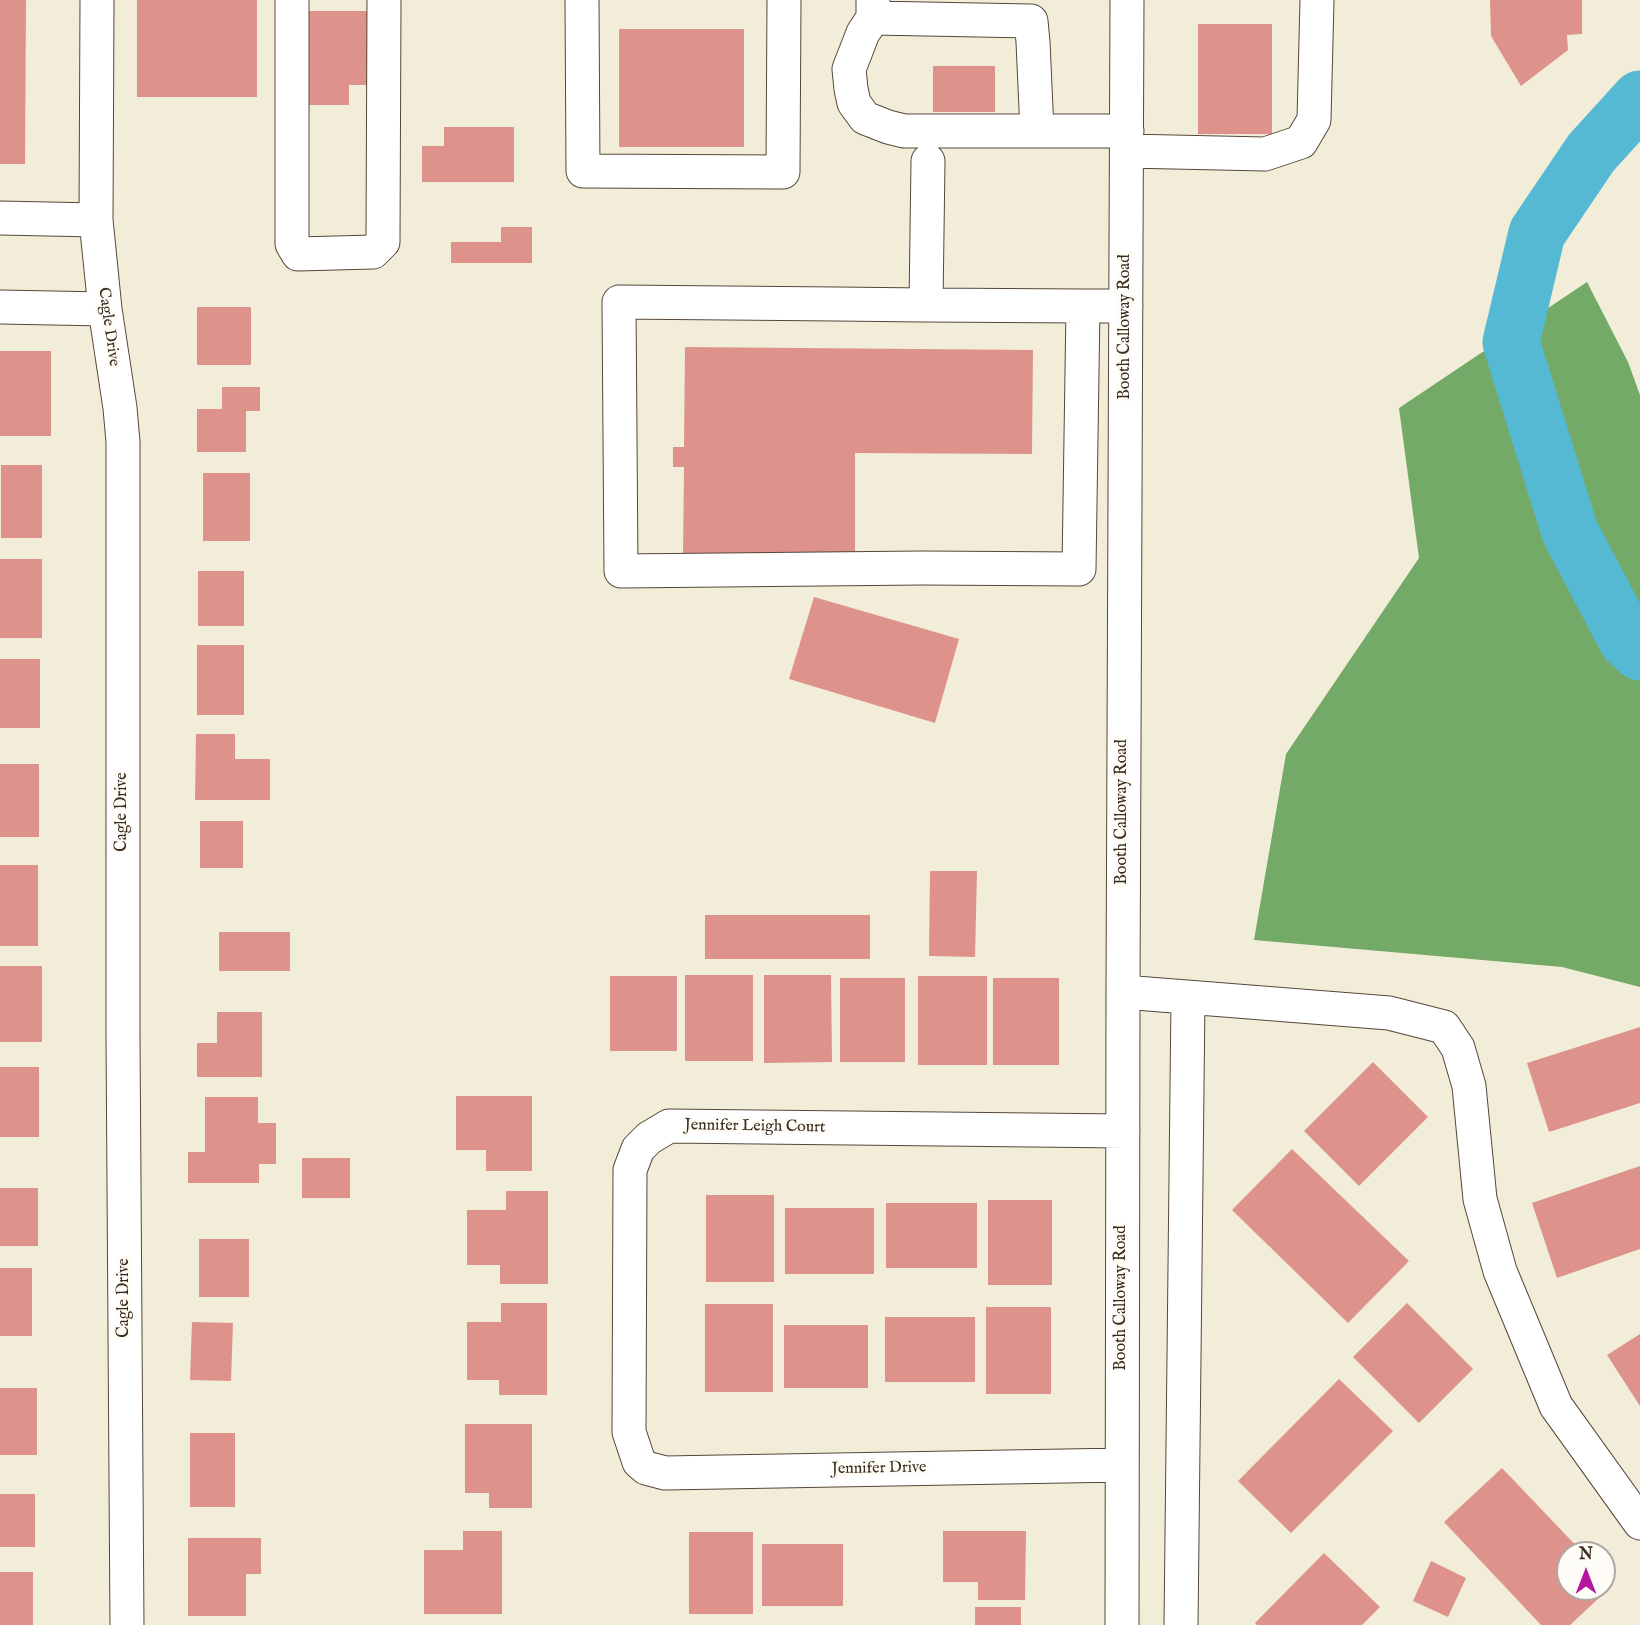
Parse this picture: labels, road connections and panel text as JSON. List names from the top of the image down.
{
  "streets": {
    "street": [
      "Cagle Drive",
      "Booth Calloway Road",
      "Jennifer Leigh Court",
      "Jennifer Drive"
    ]
  },
  "crossings": [
    ["Booth Calloway Road", "Jennifer Leigh Court"],
    ["Booth Calloway Road", "Jennifer Drive"],
    ["Jennifer Leigh Court", "Jennifer Drive"]
  ],
  "north": "top"
}
